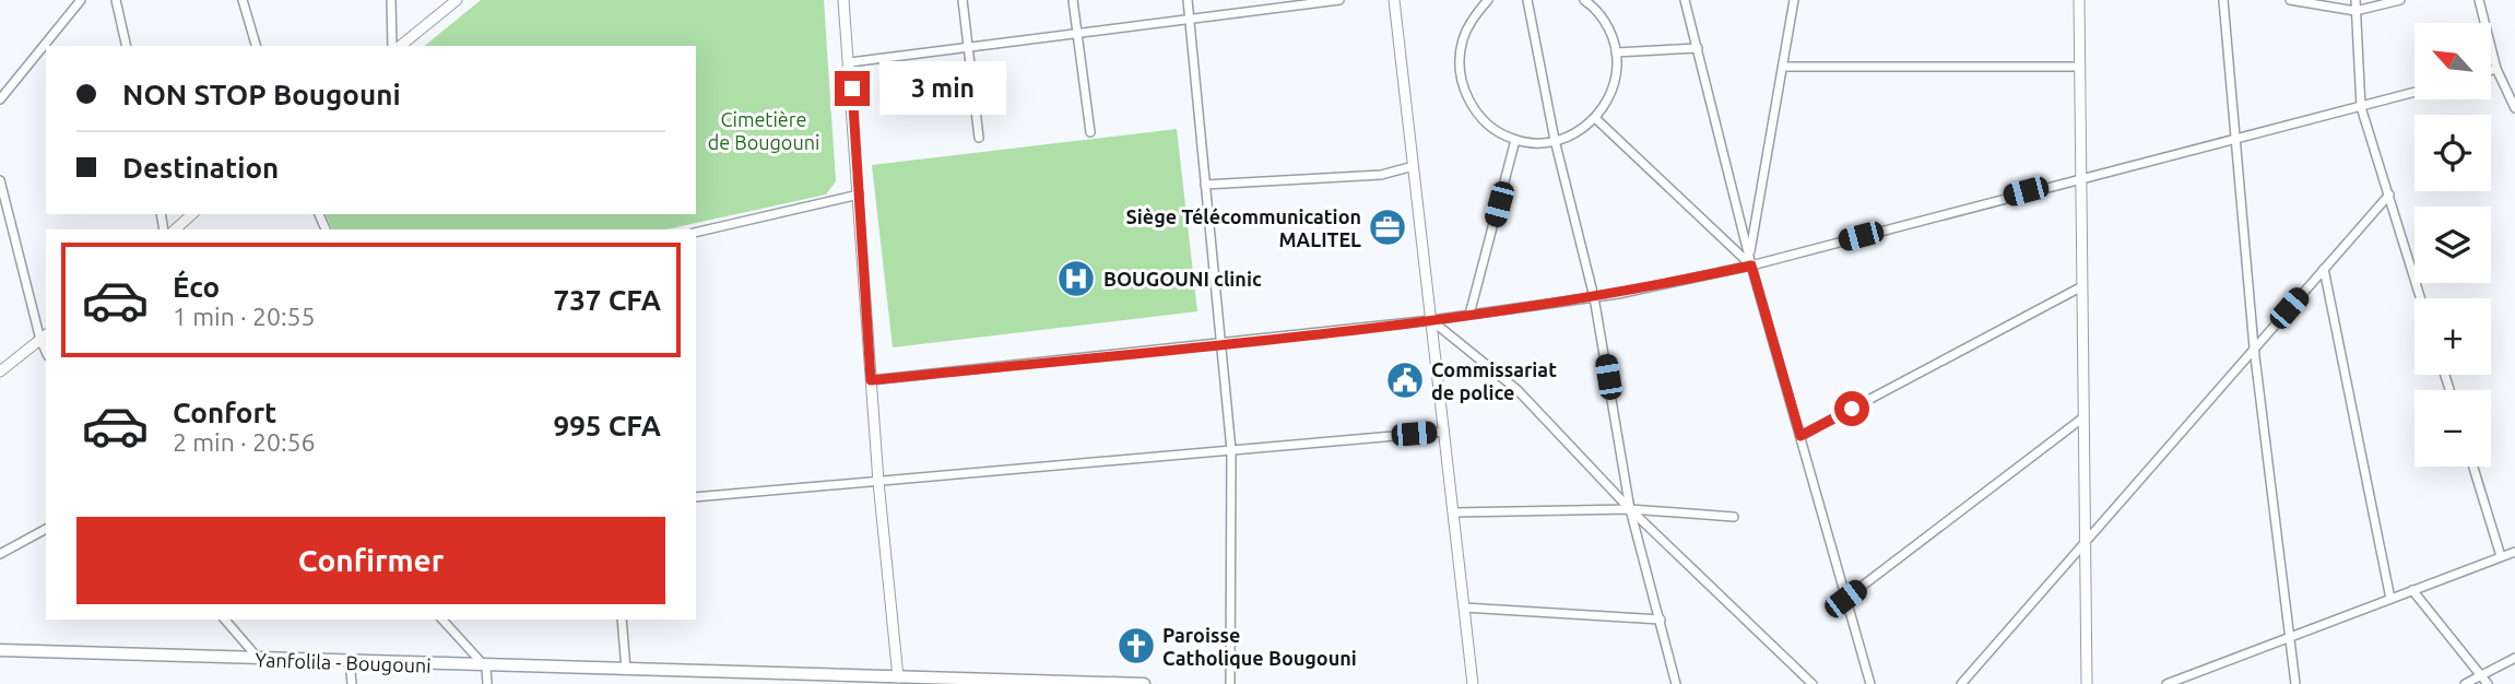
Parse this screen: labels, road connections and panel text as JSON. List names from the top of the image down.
{
  "streets": {
    "main road": ["Yanfolila - Bougouni"]
  },
  "parks": ["Cimetière de Bougouni"],
  "places": {
    "office": ["Siège Télécommunication MALITEL"],
    "hospital": ["BOUGOUNI clinic"],
    "public building": ["Commissariat de police"],
    "church": ["Paroisse Catholique Bougouni"]
  },
  "north": "top left",
  "page": {
    "map_buttons": ["+", "−"],
    "banner": ["NON STOP Bougouni", "Destination"],
    "bubble": "3 min",
    "list": [
      {
        "name": "Éco",
        "note": "1 min · 20:55",
        "value": "737 CFA"
      },
      {
        "name": "Confort",
        "note": "2 min · 20:56",
        "value": "995 CFA"
      }
    ],
    "buttons": "Confirmer"
  }
}
